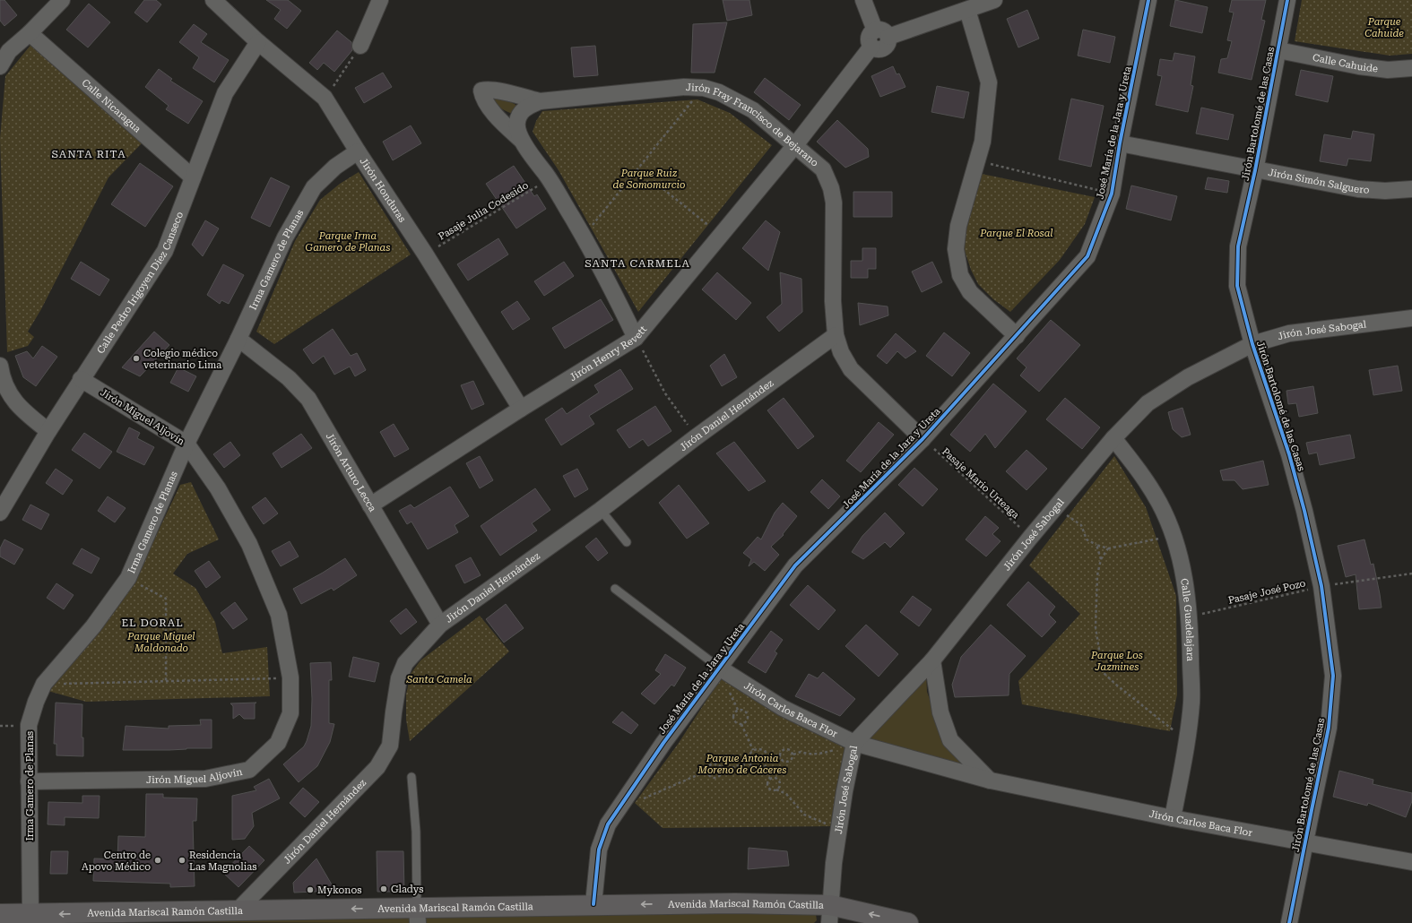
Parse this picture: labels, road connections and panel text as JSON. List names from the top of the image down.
{
  "streets": {
    "main road": ["Avenida Mariscal Ramón Castilla"],
    "street": [
      "Calle Cahuide",
      "Calle Nicaragua",
      "Jirón Bartolomé de las Casas",
      "Jirón Fray Francisco de Bejarano",
      "José María de la Jara y Ureta",
      "Jirón Simón Salguero",
      "Jirón Honduras",
      "Irma Gamero de Planas",
      "Calle Pedro Irigoyen Diez Canseco",
      "Jirón José Sabogal",
      "Jirón Henry Revett",
      "Jirón Daniel Hernández",
      "Jirón Miguel Aljovín",
      "Jirón Arturo Lecca",
      "Calle Guadelajara",
      "Jirón Carlos Baca Flor"
    ],
    "path": ["Pasaje Julia Codesido", "Pasaje Mario Urteaga", "Pasaje José Pozo"]
  },
  "crossings": [
    ["Calle Cahuide", "Jirón Bartolomé de las Casas"],
    ["Calle Nicaragua", "Calle Pedro Irigoyen Diez Canseco"],
    ["Jirón Bartolomé de las Casas", "Jirón Simón Salguero"],
    ["Jirón Bartolomé de las Casas", "Jirón José Sabogal"],
    ["Jirón Bartolomé de las Casas", "Pasaje José Pozo"],
    ["Jirón Bartolomé de las Casas", "Jirón Carlos Baca Flor"],
    ["Jirón Fray Francisco de Bejarano", "José María de la Jara y Ureta"],
    ["Jirón Fray Francisco de Bejarano", "Jirón Henry Revett"],
    ["Jirón Fray Francisco de Bejarano", "Jirón Daniel Hernández"],
    ["Jirón Fray Francisco de Bejarano", "Pasaje Mario Urteaga"],
    ["José María de la Jara y Ureta", "Jirón Simón Salguero"],
    ["José María de la Jara y Ureta", "Pasaje Mario Urteaga"],
    ["José María de la Jara y Ureta", "Jirón Carlos Baca Flor"],
    ["José María de la Jara y Ureta", "Avenida Mariscal Ramón Castilla"],
    ["Jirón Honduras", "Pasaje Julia Codesido"],
    ["Jirón Honduras", "Irma Gamero de Planas"],
    ["Jirón Honduras", "Calle Pedro Irigoyen Diez Canseco"],
    ["Jirón Honduras", "Jirón Henry Revett"],
    ["Irma Gamero de Planas", "Jirón Miguel Aljovín"],
    ["Irma Gamero de Planas", "Jirón Arturo Lecca"],
    ["Irma Gamero de Planas", "Avenida Mariscal Ramón Castilla"],
    ["Calle Pedro Irigoyen Diez Canseco", "Jirón Miguel Aljovín"],
    ["Jirón José Sabogal", "Pasaje Mario Urteaga"],
    ["Jirón José Sabogal", "Calle Guadelajara"],
    ["Jirón José Sabogal", "Jirón Carlos Baca Flor"],
    ["Jirón José Sabogal", "Avenida Mariscal Ramón Castilla"],
    ["Jirón Henry Revett", "Jirón Arturo Lecca"],
    ["Jirón Daniel Hernández", "Jirón Arturo Lecca"],
    ["Jirón Daniel Hernández", "Avenida Mariscal Ramón Castilla"],
    ["Pasaje José Pozo", "Calle Guadelajara"],
    ["Calle Guadelajara", "Jirón Carlos Baca Flor"]
  ],
  "one_way": ["Avenida Mariscal Ramón Castilla"],
  "districts": ["SANTA RITA", "SANTA CARMELA", "EL DORAL"],
  "parks": [
    "Parque Cahuide",
    "Parque Ruiz de Somomurcio",
    "Parque El Rosal",
    "Parque Irma Gamero de Planas",
    "Parque Miguel Maldonado",
    "Parque Los Jazmines",
    "Santa Camela",
    "Parque Antonia Moreno de Cáceres"
  ],
  "places": [
    "Colegio médico veterinario Lima",
    "Centro de Apovo Médico",
    "Residencia Las Magnolias",
    "Gladys",
    "Mykonos"
  ]
}
